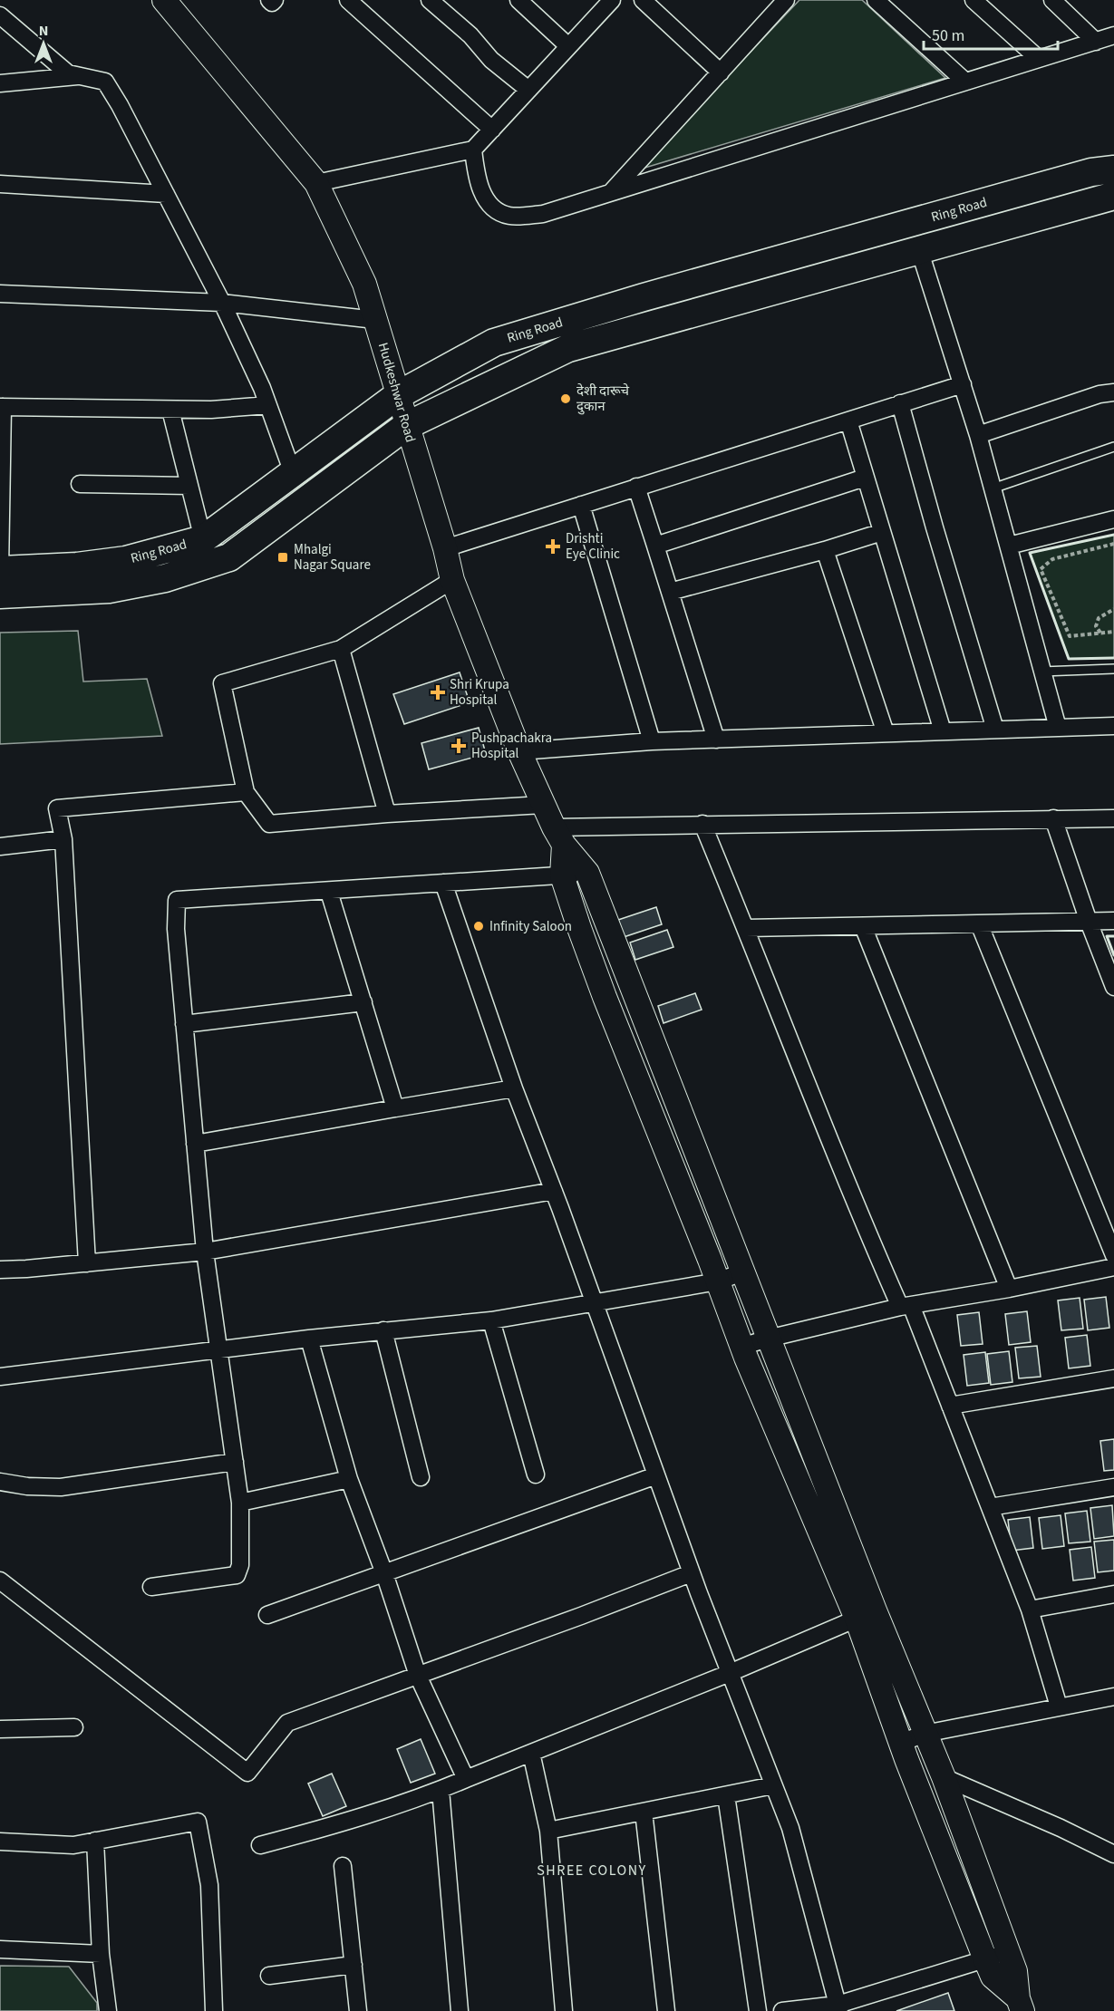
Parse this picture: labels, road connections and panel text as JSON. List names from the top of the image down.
{
  "streets": {
    "highway": ["Ring Road"],
    "main road": ["Hudkeshwar Road"]
  },
  "crossings": [
    ["Ring Road", "Hudkeshwar Road"]
  ],
  "districts": ["SHREE COLONY"],
  "places": {
    "other": ["देशी दारूचे दुकान", "Infinity Saloon"],
    "health": ["Drishti Eye Clinic", "Shri Krupa Hospital", "Pushpachakra Hospital"],
    "transit": ["Mhalgi Nagar Square"]
  },
  "scale_bar": "50 m",
  "north": "top"
}
